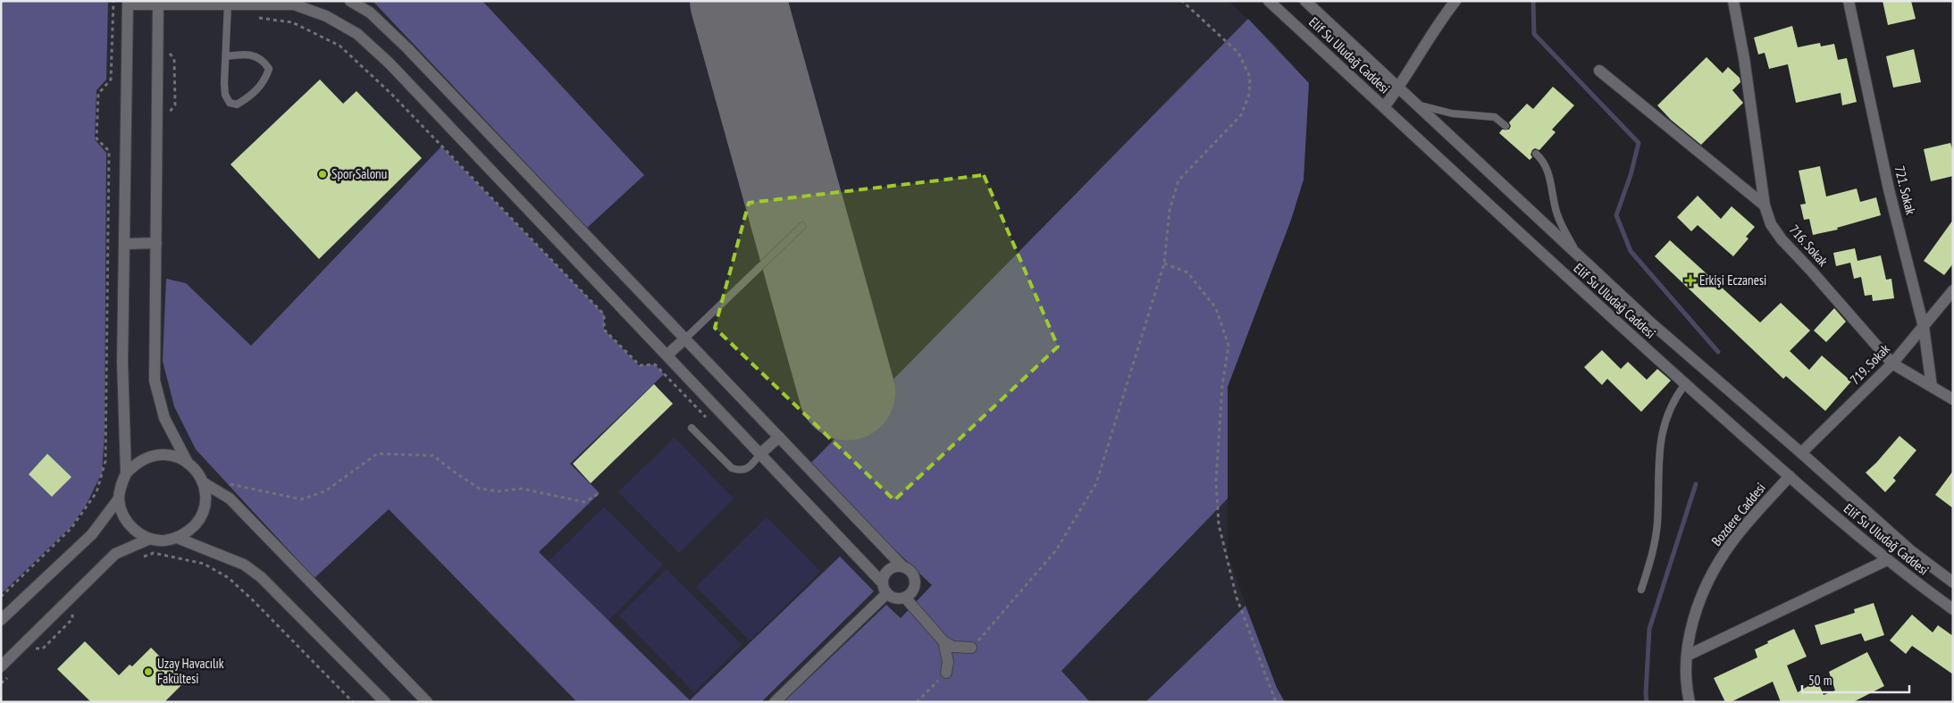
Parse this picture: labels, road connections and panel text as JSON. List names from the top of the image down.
{
  "streets": {
    "street": [
      "Elif Su Uludağ Caddesi",
      "721. Sokak",
      "716. Sokak",
      "719. Sokak",
      "Bozdere Caddesi"
    ]
  },
  "crossings": [
    ["Elif Su Uludağ Caddesi", "719. Sokak"],
    ["Elif Su Uludağ Caddesi", "Bozdere Caddesi"],
    ["721. Sokak", "716. Sokak"],
    ["721. Sokak", "719. Sokak"],
    ["716. Sokak", "719. Sokak"]
  ],
  "places": {
    "other": ["Spor Salonu", "Uzay Havacılık Fakültesi"],
    "health": ["Erkişi Eczanesi"]
  },
  "scale_bar": "50 m"
}
